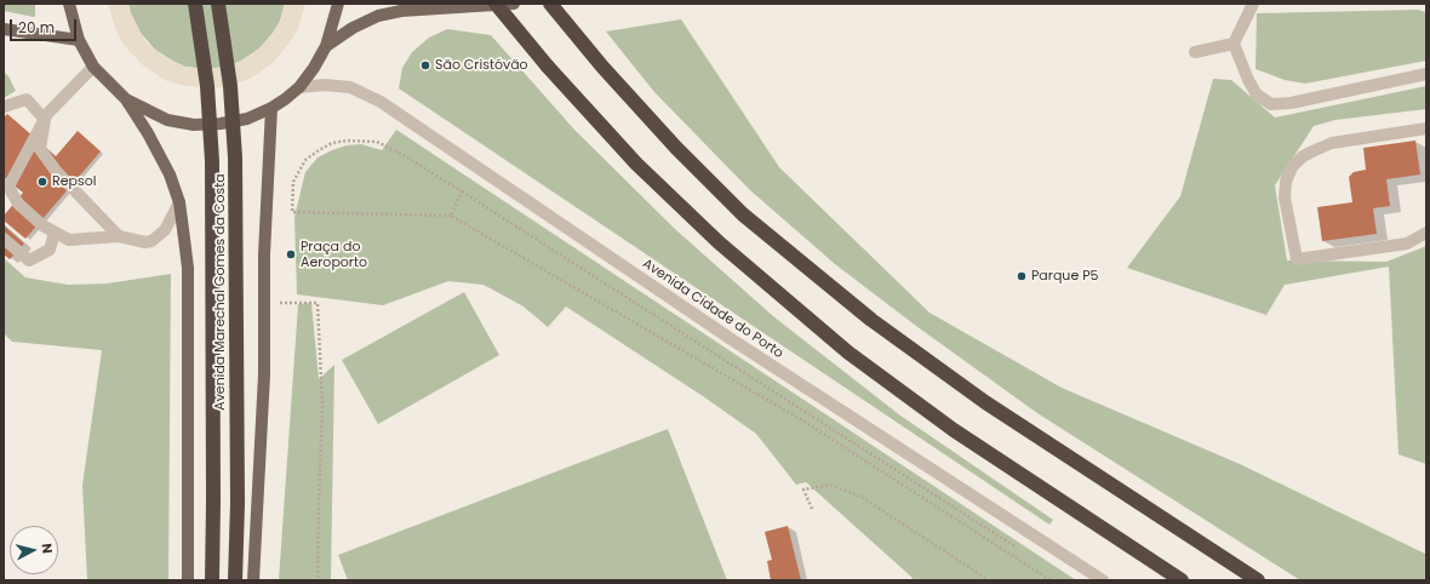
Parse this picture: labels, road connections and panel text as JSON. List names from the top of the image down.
{
  "streets": {
    "highway": ["Avenida Marechal Gomes da Costa"],
    "street": ["Avenida Cidade do Porto"]
  },
  "places": [
    "São Cristóvão",
    "Repsol",
    "Praça do Aeroporto",
    "Parque P5"
  ],
  "scale_bar": "20 m",
  "north": "right"
}
